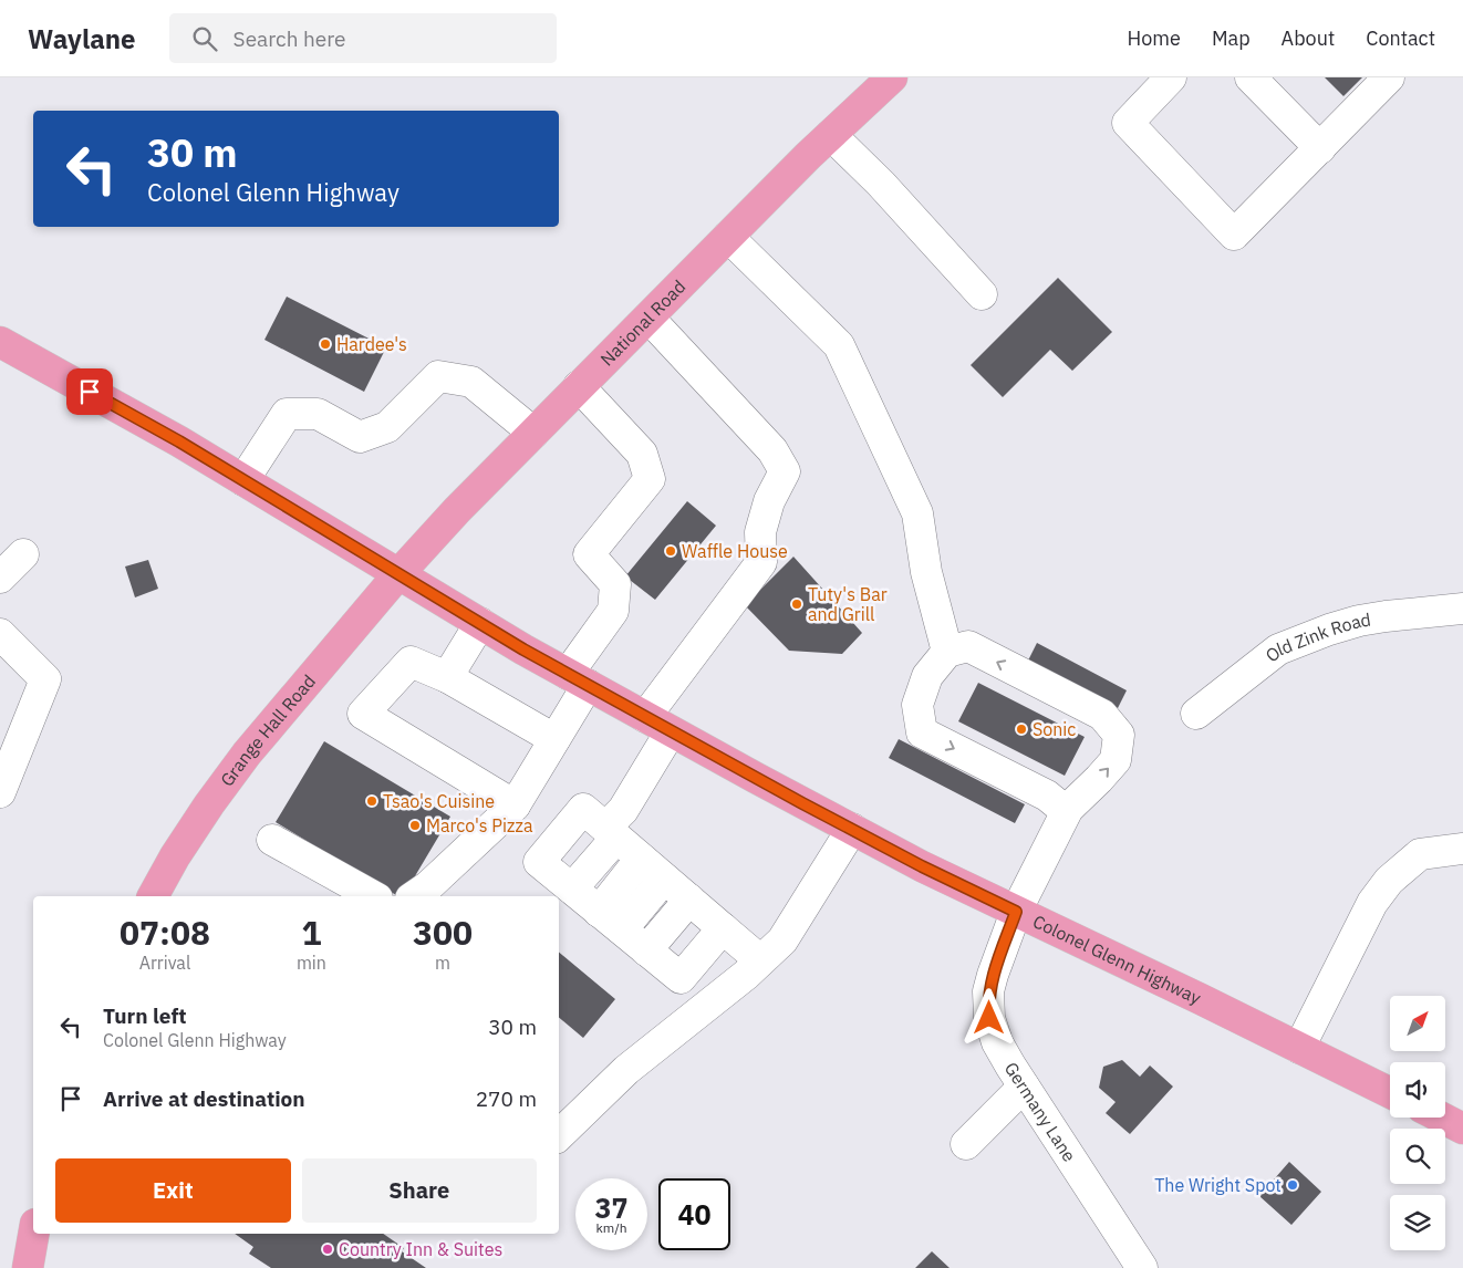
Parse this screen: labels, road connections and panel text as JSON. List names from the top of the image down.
{
  "streets": {
    "main road": ["National Road", "Grange Hall Road", "Colonel Glenn Highway"],
    "street": ["Old Zink Road", "Germany Lane"]
  },
  "crossings": [
    ["National Road", "Grange Hall Road"],
    ["National Road", "Colonel Glenn Highway"],
    ["Grange Hall Road", "Colonel Glenn Highway"],
    ["Colonel Glenn Highway", "Germany Lane"]
  ],
  "places": [
    "Hardee's",
    "Waffle House",
    "Tuty's Bar and Grill",
    "Sonic",
    "Tsao's Cuisine",
    "Marco's Pizza",
    "The Wright Spot",
    "Country Inn & Suites"
  ],
  "north": "top right",
  "page": {
    "header": "Waylane",
    "search": "Search here",
    "nav": [
      "Home",
      "Map",
      "About",
      "Contact"
    ],
    "turn": ["30 m", "Colonel Glenn Highway"],
    "eta": [
      "07:08",
      "Arrival",
      "1",
      "min",
      "300",
      "m"
    ],
    "list": [
      {
        "name": "Turn left",
        "note": "Colonel Glenn Highway",
        "value": "30 m"
      },
      {
        "name": "Arrive at destination",
        "value": "270 m"
      }
    ],
    "buttons": ["Exit", "Share"],
    "speed": "37 km/h",
    "limit": "40"
  }
}
